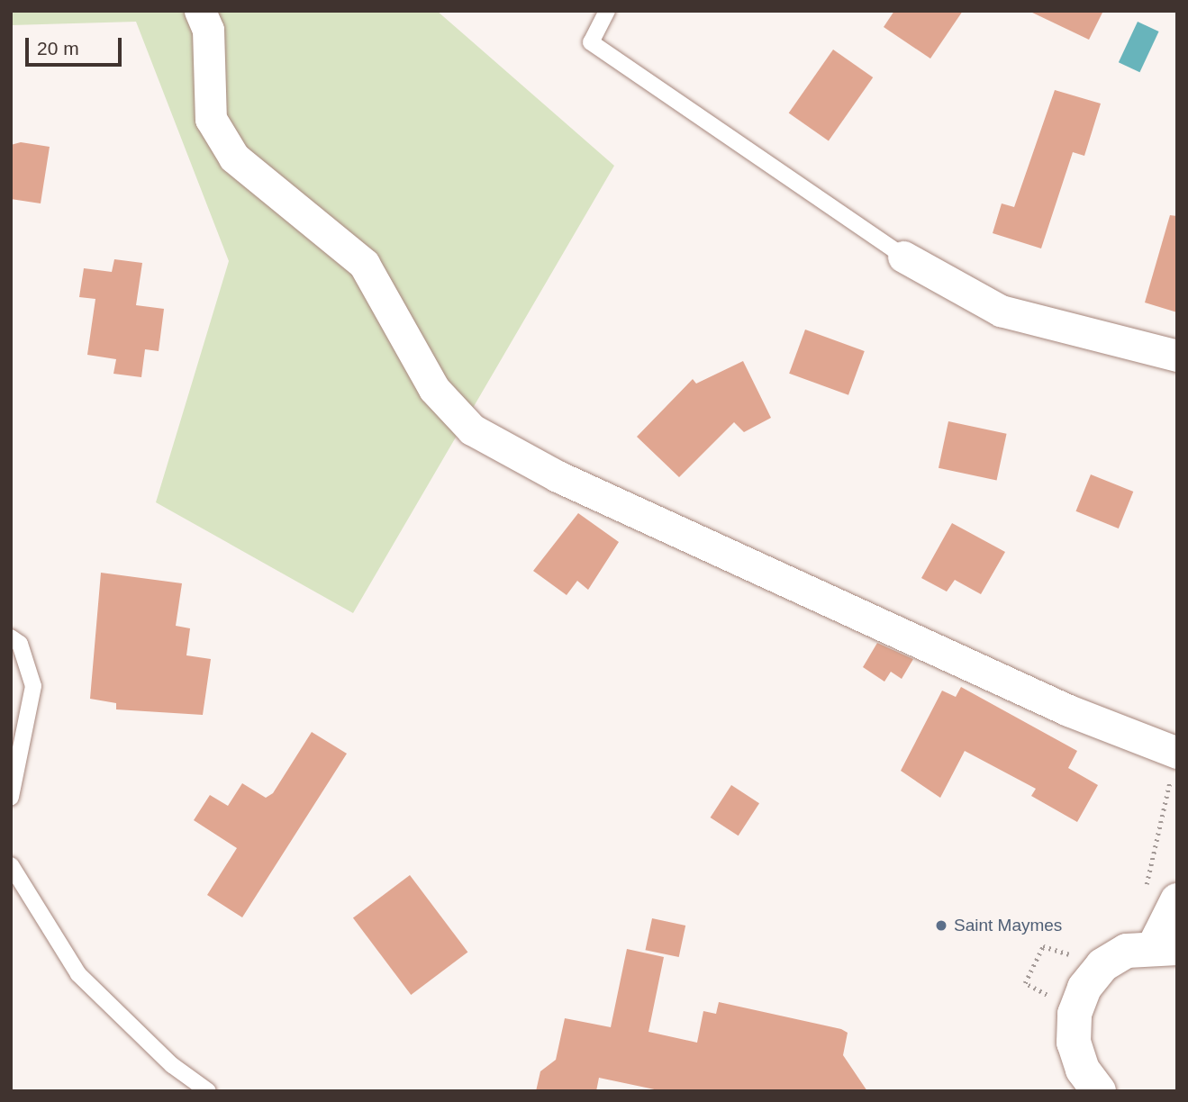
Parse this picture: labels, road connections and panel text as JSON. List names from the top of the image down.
{
  "places": ["Saint Maymes"],
  "scale_bar": "20 m"
}
